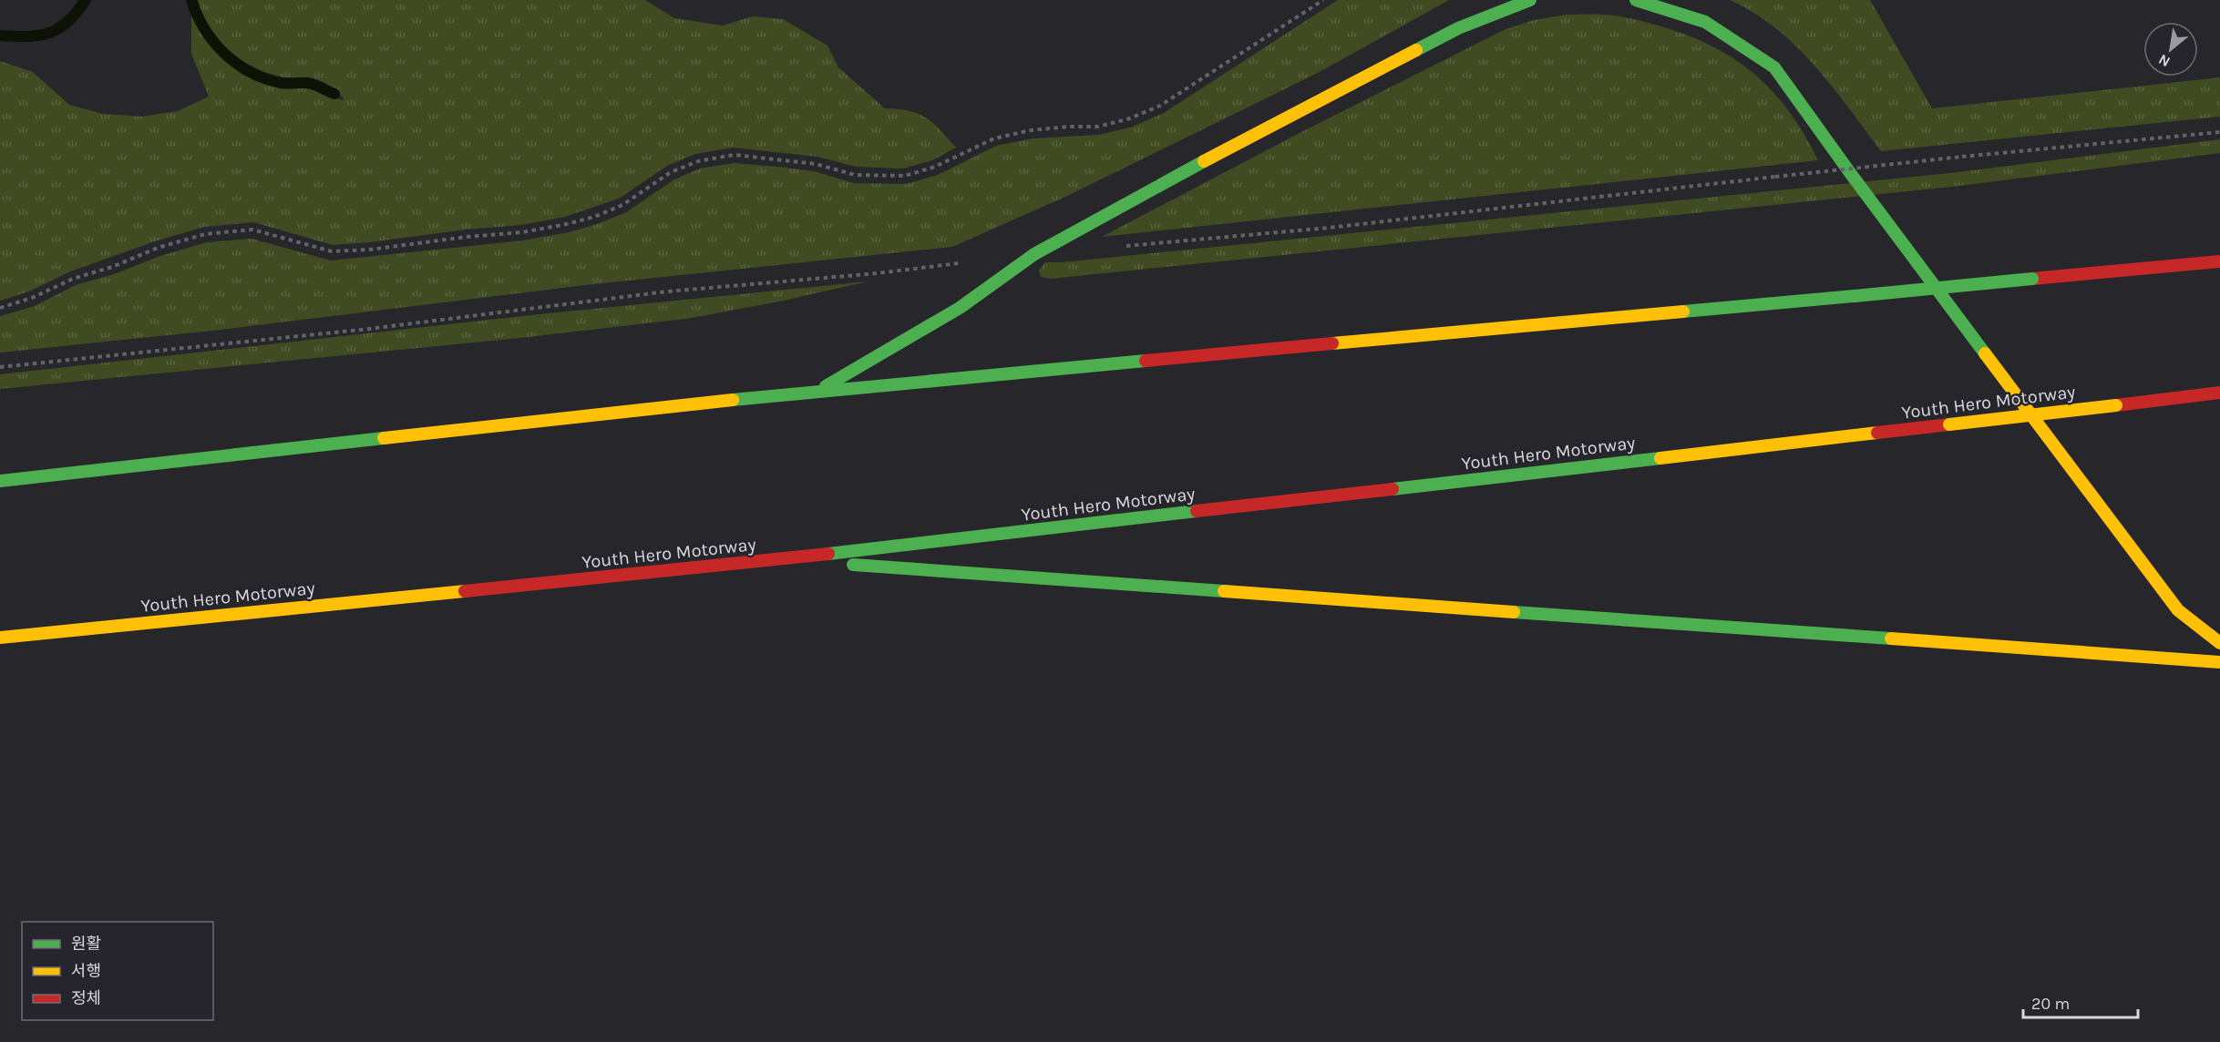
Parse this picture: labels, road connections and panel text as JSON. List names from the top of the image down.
{
  "streets": {
    "highway": ["Youth Hero Motorway"]
  },
  "legend": ["원활", "서행", "정체"],
  "scale_bar": "20 m",
  "north": "bottom left"
}
